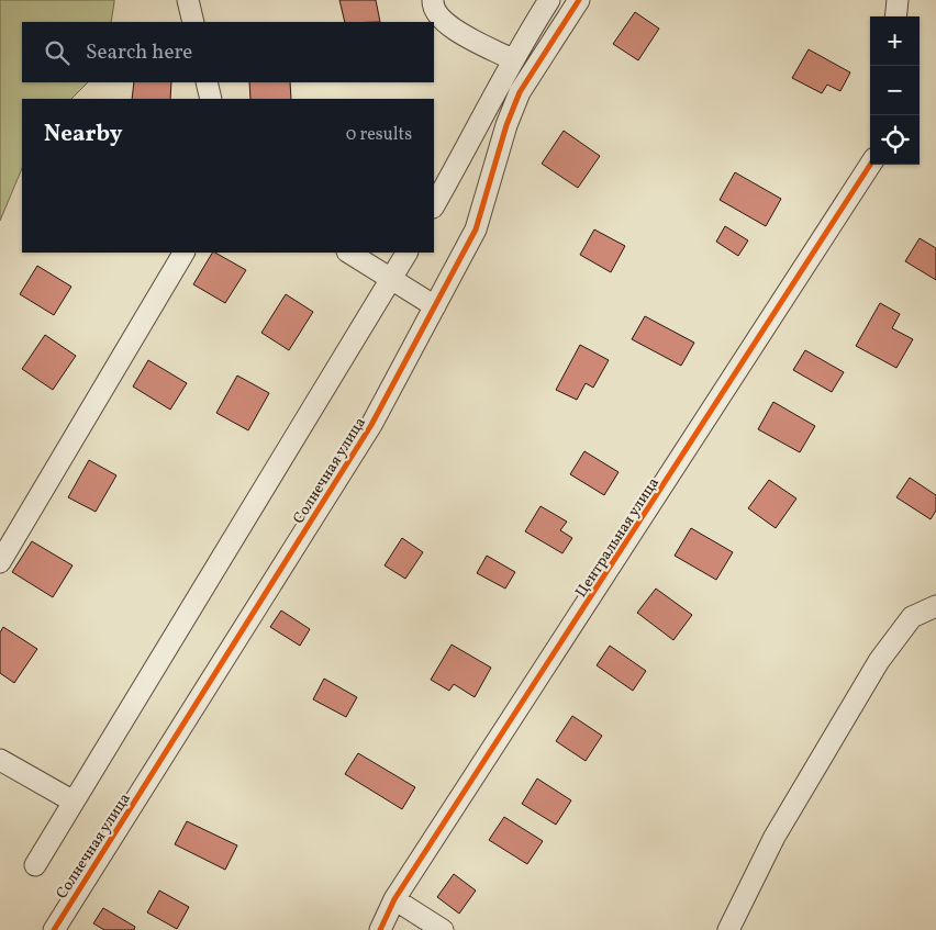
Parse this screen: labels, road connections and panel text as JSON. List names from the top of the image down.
{
  "streets": {
    "street": ["Солнечная улица", "Центральная улица"]
  },
  "page": {
    "map_buttons": ["+", "−"],
    "search": "Search here",
    "heading": ["Nearby", "0 results"]
  }
}
